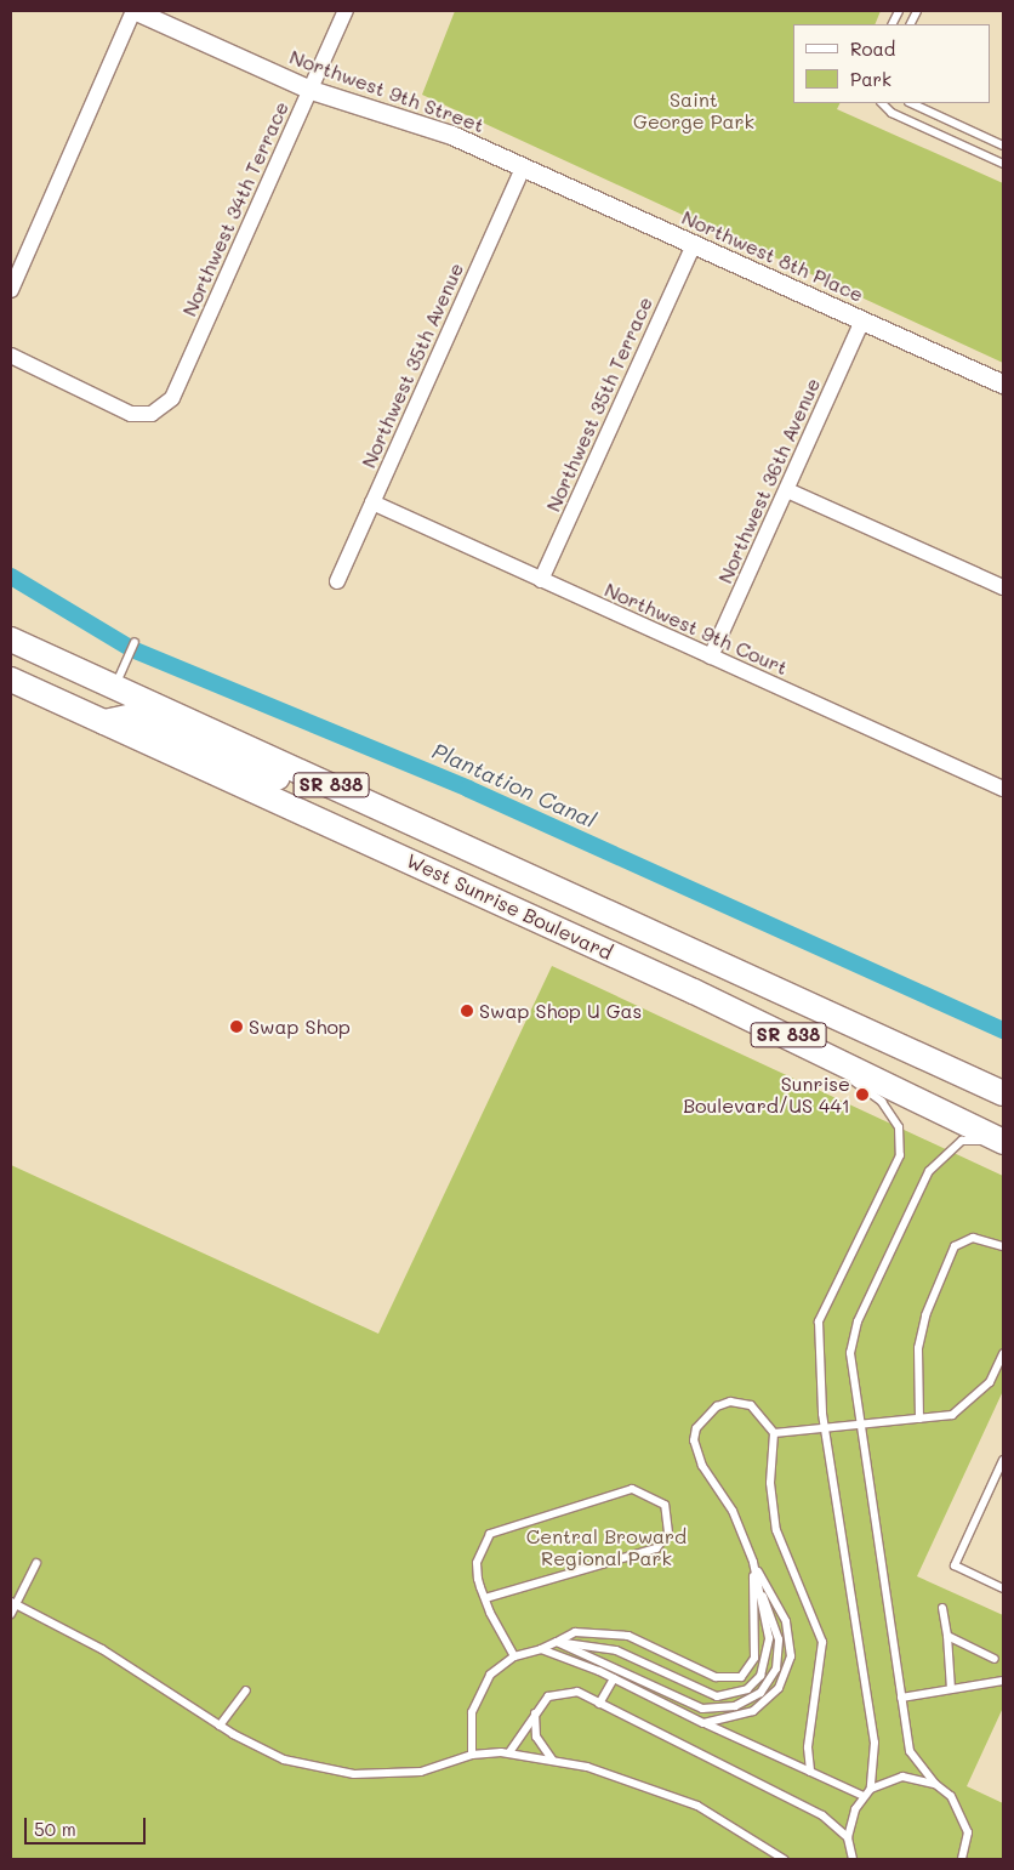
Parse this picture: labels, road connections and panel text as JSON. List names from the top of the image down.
{
  "streets": {
    "main road": ["SR 838", "West Sunrise Boulevard"],
    "street": [
      "Northwest 9th Street",
      "Northwest 34th Terrace",
      "Northwest 8th Place",
      "Northwest 35th Avenue",
      "Northwest 35th Terrace",
      "Northwest 36th Avenue",
      "Northwest 9th Court"
    ]
  },
  "crossings": [
    ["Northwest 9th Street", "Northwest 34th Terrace"],
    ["Northwest 9th Street", "Northwest 8th Place"],
    ["Northwest 9th Street", "Northwest 35th Avenue"],
    ["Northwest 8th Place", "Northwest 35th Avenue"],
    ["Northwest 8th Place", "Northwest 35th Terrace"],
    ["Northwest 8th Place", "Northwest 36th Avenue"],
    ["Northwest 35th Avenue", "Northwest 9th Court"],
    ["Northwest 35th Terrace", "Northwest 9th Court"],
    ["Northwest 36th Avenue", "Northwest 9th Court"]
  ],
  "water": ["Plantation Canal"],
  "parks": ["Saint George Park", "Central Broward Regional Park"],
  "places": ["Swap Shop U Gas", "Swap Shop", "Sunrise Boulevard/US 441"],
  "legend": ["Road", "Park"],
  "scale_bar": "50 m"
}
